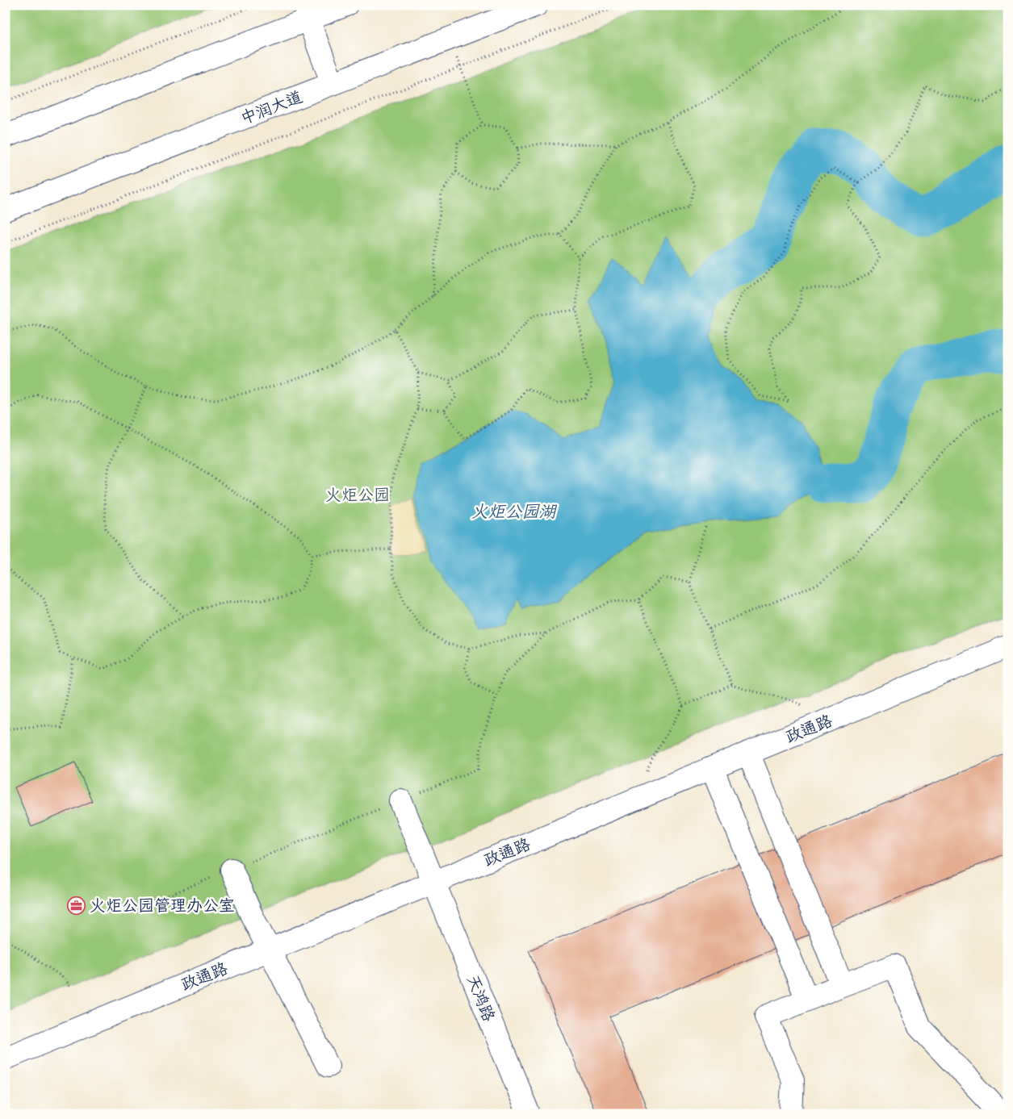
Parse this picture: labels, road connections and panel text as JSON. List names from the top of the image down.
{
  "streets": {
    "street": ["中润大道", "政通路", "天鸿路"]
  },
  "crossings": [
    ["政通路", "天鸿路"]
  ],
  "water": ["火炬公园湖"],
  "parks": ["火炬公园"],
  "places": {
    "office": ["火炬公园管理办公室"]
  }
}
